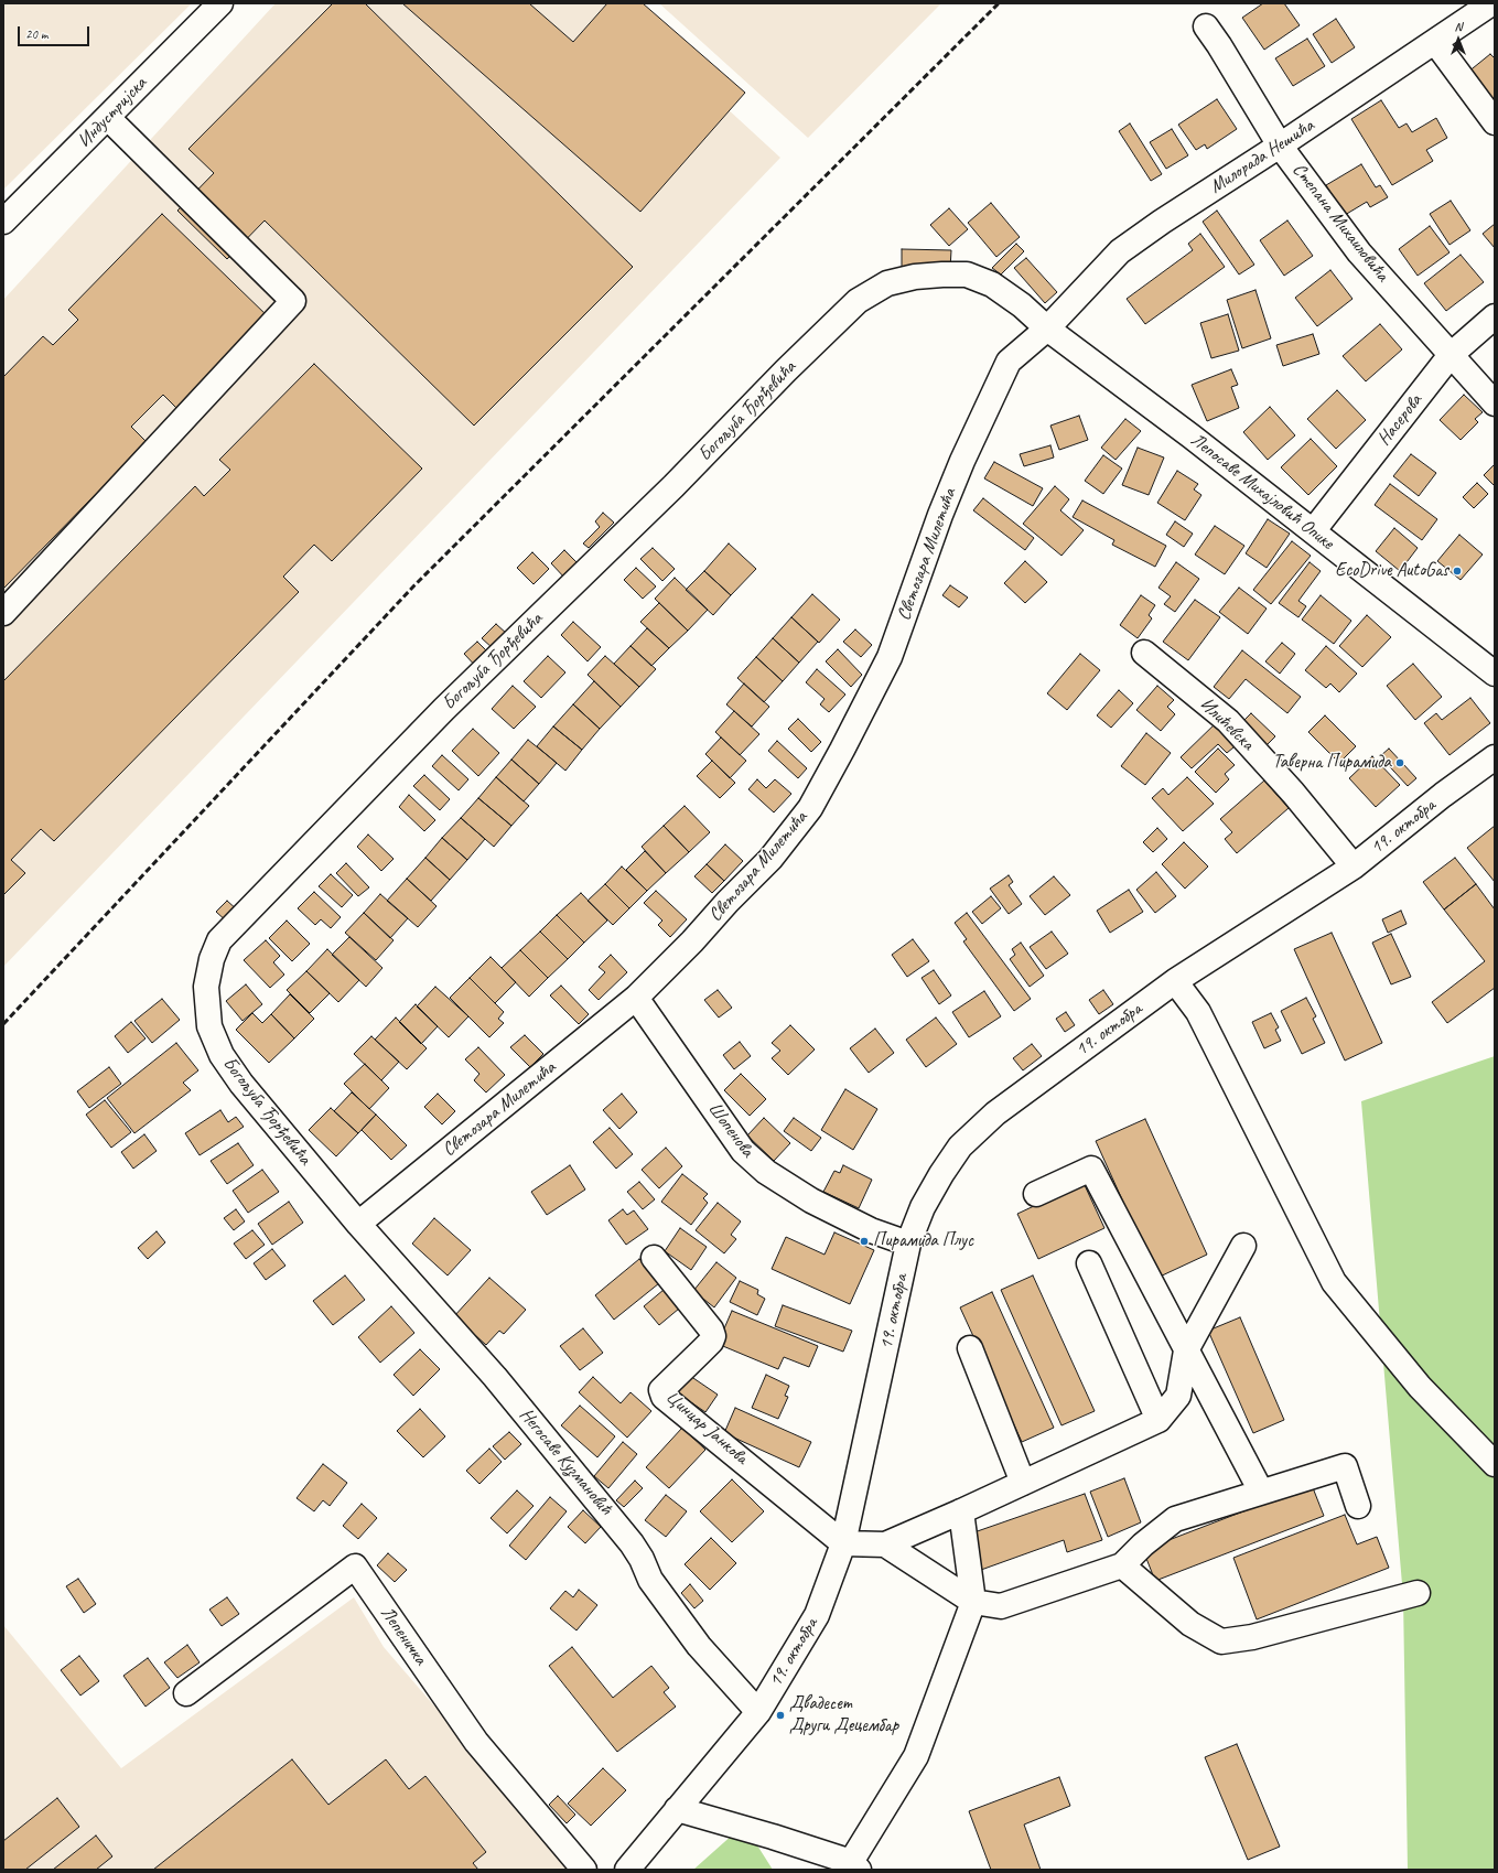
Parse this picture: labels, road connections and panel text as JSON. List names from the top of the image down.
{
  "streets": {
    "street": [
      "Индустријска",
      "Милорада Нешића",
      "Степана Михаиловића",
      "Богољуба Ђорђевића",
      "Насерова",
      "Лепосаве Михајловић Опике",
      "Светозара Милетића",
      "Илићевска",
      "19. октобра",
      "Шопенова",
      "Цинцар Јанкова",
      "Негосаве Кузмановић",
      "Лепеничка"
    ]
  },
  "crossings": [
    ["Милорада Нешића", "Степана Михаиловића"],
    ["Милорада Нешића", "Богољуба Ђорђевића"],
    ["Милорада Нешића", "Лепосаве Михајловић Опике"],
    ["Милорада Нешића", "Светозара Милетића"],
    ["Степана Михаиловића", "Насерова"],
    ["Богољуба Ђорђевића", "Лепосаве Михајловић Опике"],
    ["Богољуба Ђорђевића", "Светозара Милетића"],
    ["Богољуба Ђорђевића", "Негосаве Кузмановић"],
    ["Насерова", "Лепосаве Михајловић Опике"],
    ["Лепосаве Михајловић Опике", "Светозара Милетића"],
    ["Светозара Милетића", "Шопенова"],
    ["Светозара Милетића", "Негосаве Кузмановић"],
    ["Илићевска", "19. октобра"],
    ["19. октобра", "Шопенова"],
    ["19. октобра", "Цинцар Јанкова"],
    ["19. октобра", "Негосаве Кузмановић"]
  ],
  "places": [
    "EcoDrive AutoGas",
    "Таверна Пирамида",
    "Пирамида Плус",
    "Двадесет Други Децембар"
  ],
  "scale_bar": "20 m",
  "north": "top"
}
